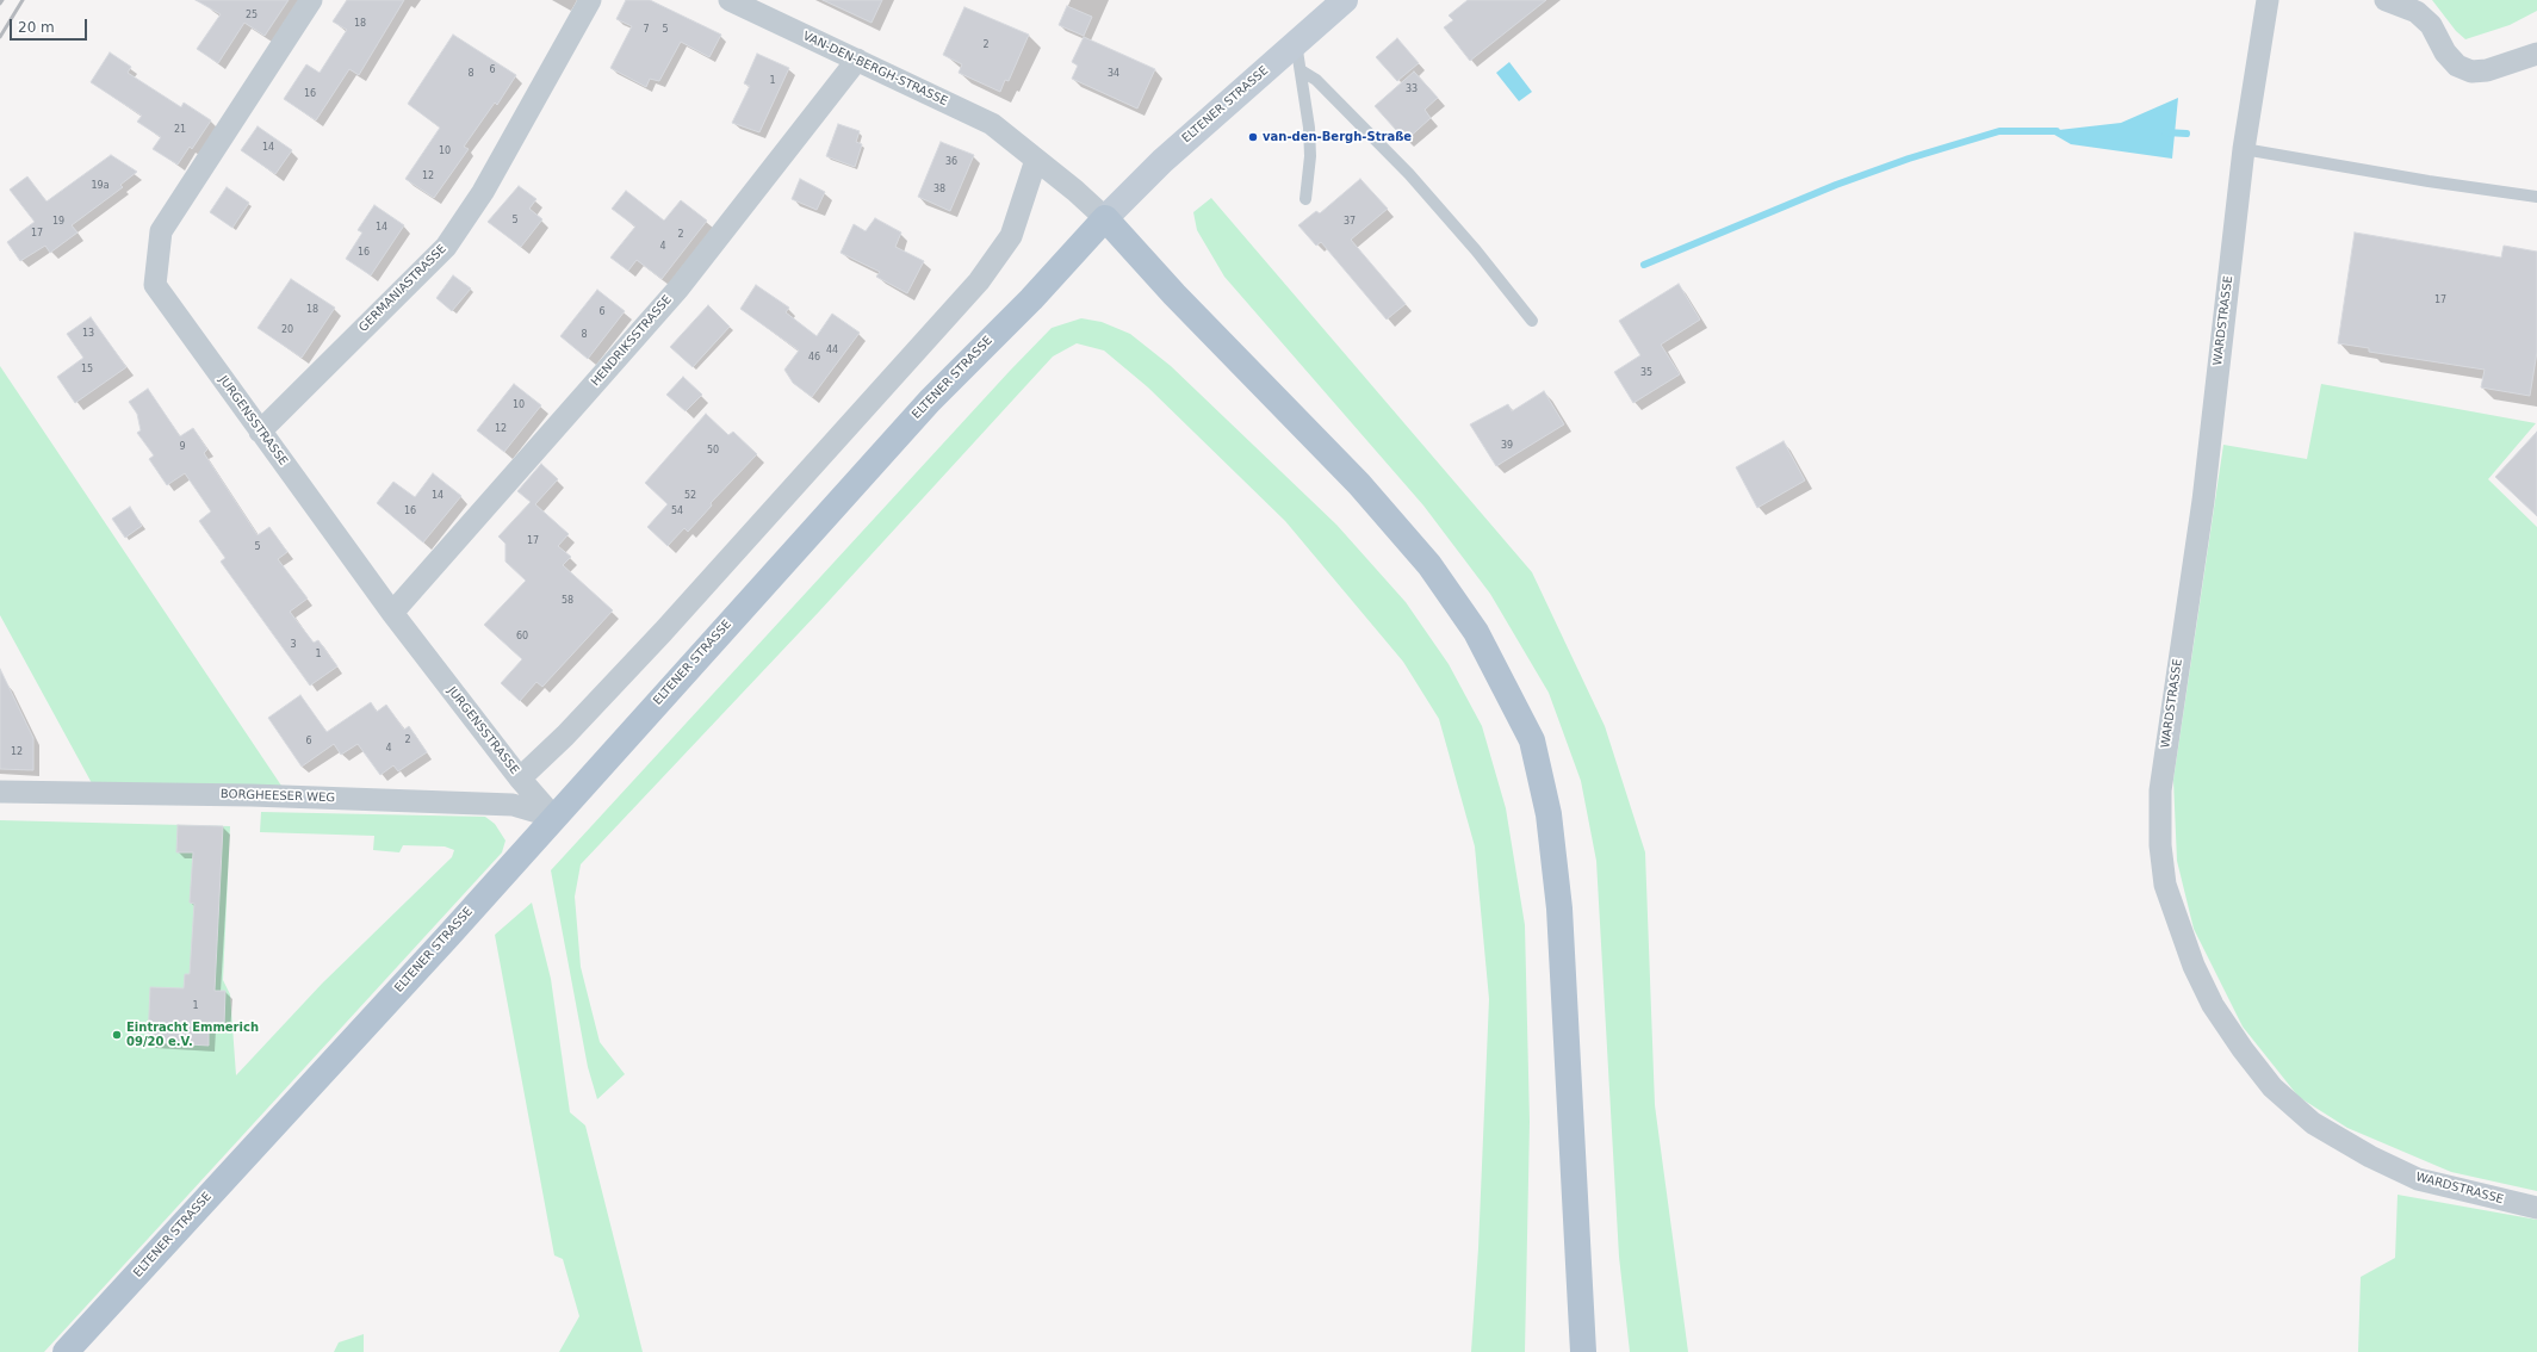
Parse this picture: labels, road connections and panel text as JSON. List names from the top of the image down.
{
  "streets": {
    "main road": ["ELTENER STRASSE"],
    "street": [
      "VAN-DEN-BERGH-STRASSE",
      "GERMANIASTRASSE",
      "WARDSTRASSE",
      "HENDRIKSSTRASSE",
      "JURGENSSTRASSE",
      "BORGHEESER WEG"
    ]
  },
  "crossings": [
    ["VAN-DEN-BERGH-STRASSE", "ELTENER STRASSE"],
    ["VAN-DEN-BERGH-STRASSE", "HENDRIKSSTRASSE"],
    ["ELTENER STRASSE", "JURGENSSTRASSE"],
    ["ELTENER STRASSE", "BORGHEESER WEG"],
    ["GERMANIASTRASSE", "JURGENSSTRASSE"],
    ["HENDRIKSSTRASSE", "JURGENSSTRASSE"],
    ["JURGENSSTRASSE", "BORGHEESER WEG"]
  ],
  "places": ["van-den-Bergh-Straße", "Eintracht Emmerich 09/20 e.V."],
  "house_numbers": [
    "25",
    "18",
    "7",
    "5",
    "2",
    "6",
    "8",
    "34",
    "1",
    "33",
    "16",
    "21",
    "14",
    "10",
    "36",
    "12",
    "19a",
    "38",
    "5",
    "19",
    "37",
    "14",
    "17",
    "2",
    "4",
    "16",
    "17",
    "18",
    "6",
    "20",
    "13",
    "8",
    "44",
    "46",
    "15",
    "35",
    "10",
    "12",
    "39",
    "9",
    "50",
    "14",
    "52",
    "16",
    "54",
    "17",
    "5",
    "58",
    "60",
    "3",
    "1",
    "2",
    "6",
    "4",
    "12",
    "1"
  ],
  "scale_bar": "20 m"
}
